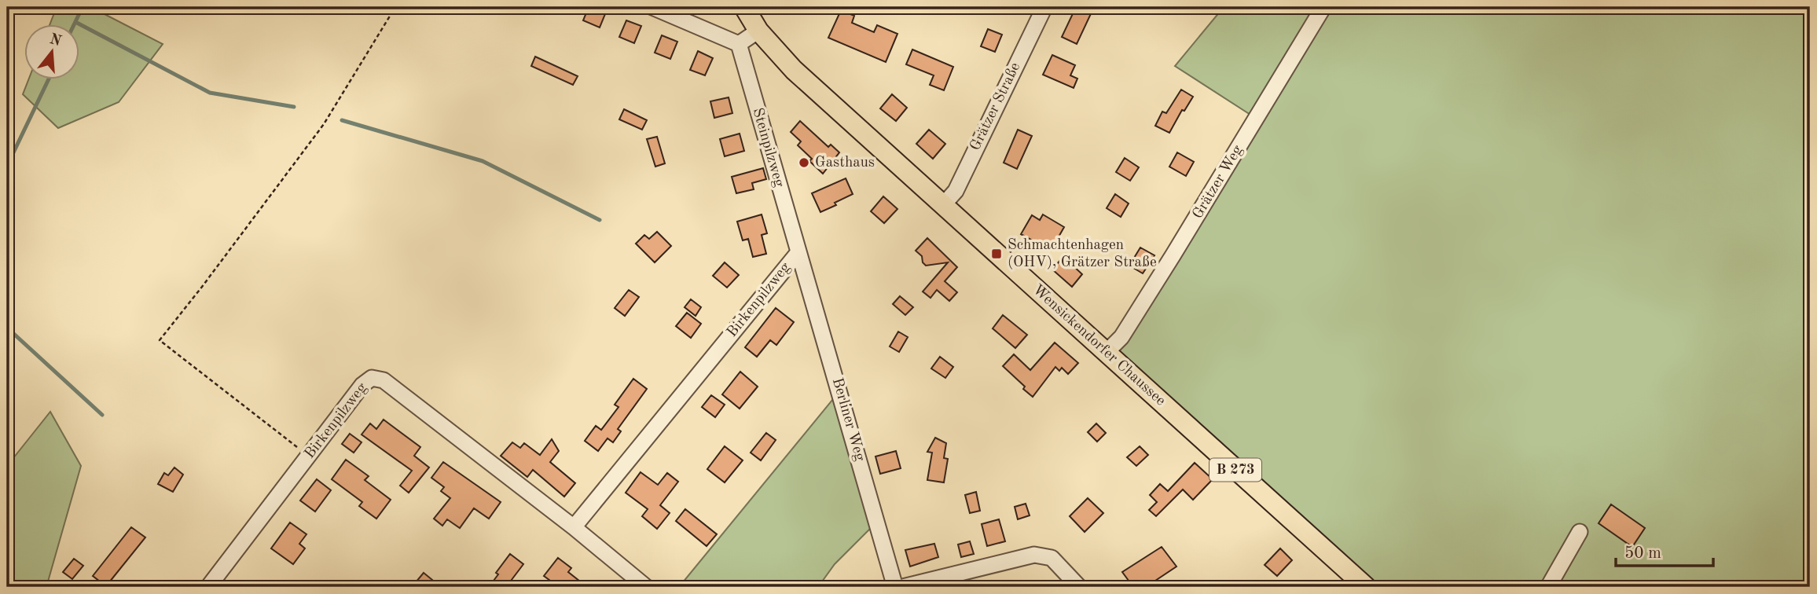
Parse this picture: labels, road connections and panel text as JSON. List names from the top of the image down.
{
  "streets": {
    "main road": ["Wensickendorfer Chaussee", "B 273"],
    "street": [
      "Grätzer Straße",
      "Steinpilzweg",
      "Grätzer Weg",
      "Birkenpilzweg",
      "Berliner Weg"
    ]
  },
  "crossings": [
    ["Grätzer Straße", "Wensickendorfer Chaussee"],
    ["Steinpilzweg", "Birkenpilzweg"],
    ["Steinpilzweg", "Berliner Weg"],
    ["Grätzer Weg", "Wensickendorfer Chaussee"],
    ["Birkenpilzweg", "Berliner Weg"]
  ],
  "places": {
    "other": ["Gasthaus"],
    "transit": ["Schmachtenhagen (OHV), Grätzer Straße"]
  },
  "scale_bar": "50 m",
  "north": "top"
}
